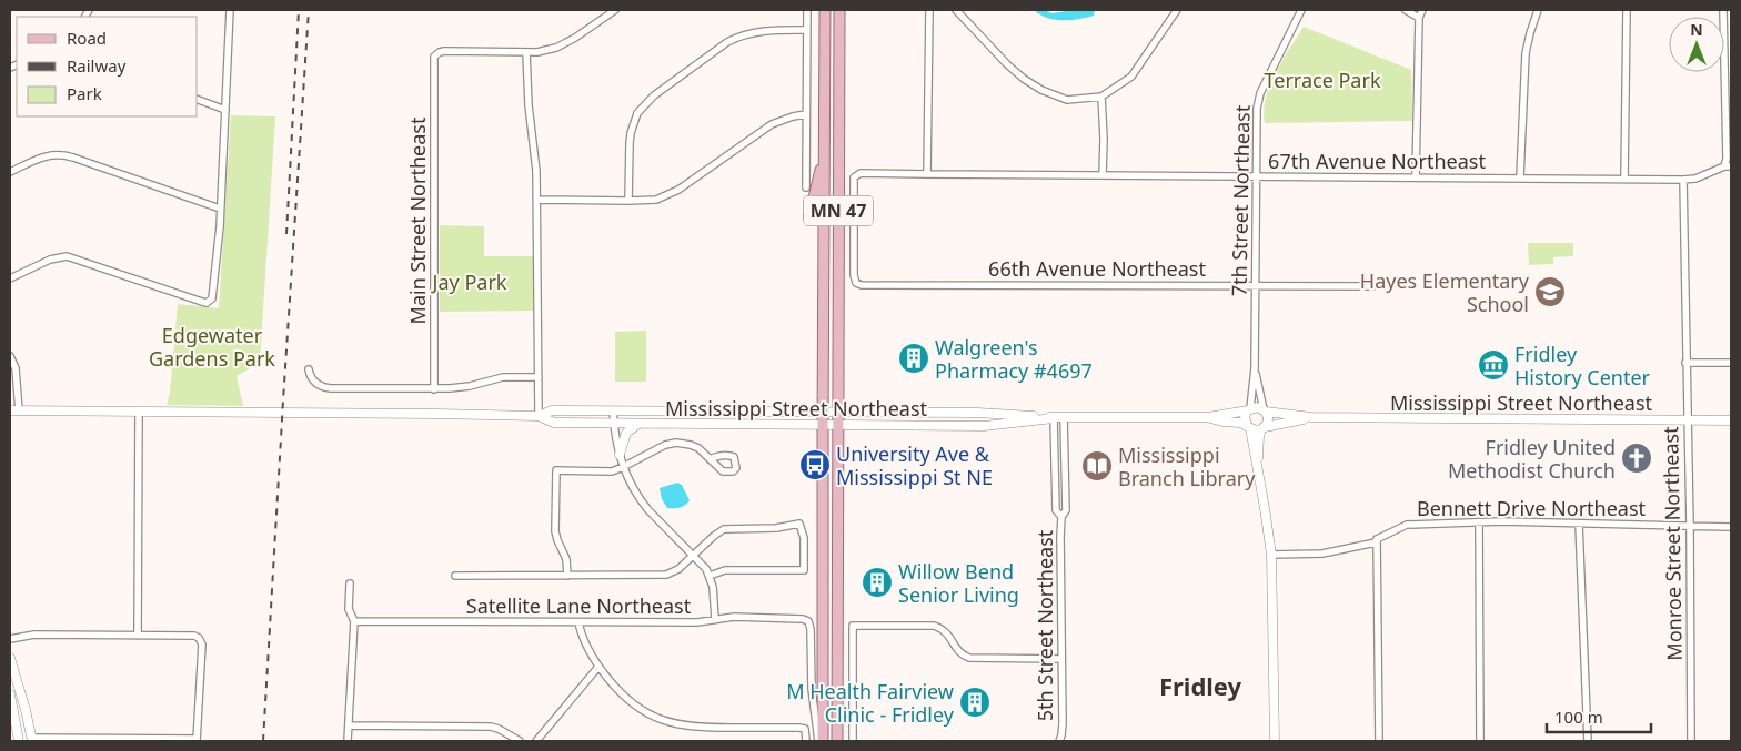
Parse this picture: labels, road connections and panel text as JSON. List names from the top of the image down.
{
  "streets": {
    "main road": ["MN 47"],
    "street": [
      "67th Avenue Northeast",
      "7th Street Northeast",
      "Main Street Northeast",
      "66th Avenue Northeast",
      "Mississippi Street Northeast",
      "Bennett Drive Northeast",
      "Monroe Street Northeast",
      "Satellite Lane Northeast",
      "5th Street Northeast"
    ]
  },
  "crossings": [
    ["67th Avenue Northeast", "7th Street Northeast"],
    ["67th Avenue Northeast", "66th Avenue Northeast"],
    ["67th Avenue Northeast", "Monroe Street Northeast"],
    ["7th Street Northeast", "66th Avenue Northeast"],
    ["7th Street Northeast", "Mississippi Street Northeast"],
    ["MN 47", "Mississippi Street Northeast"],
    ["Mississippi Street Northeast", "Monroe Street Northeast"],
    ["Mississippi Street Northeast", "5th Street Northeast"],
    ["Bennett Drive Northeast", "Monroe Street Northeast"]
  ],
  "districts": ["Fridley"],
  "parks": ["Terrace Park", "Jay Park", "Edgewater Gardens Park"],
  "places": {
    "school or university": ["Hayes Elementary School"],
    "building": ["Walgreen's Pharmacy #4697", "Willow Bend Senior Living", "M Health Fairview Clinic - Fridley"],
    "museum": ["Fridley History Center"],
    "church": ["Fridley United Methodist Church"],
    "bus stop": ["University Ave & Mississippi St NE"],
    "library": ["Mississippi Branch Library"]
  },
  "legend": ["Road", "Railway", "Park"],
  "scale_bar": "100 m",
  "north": "top"
}
